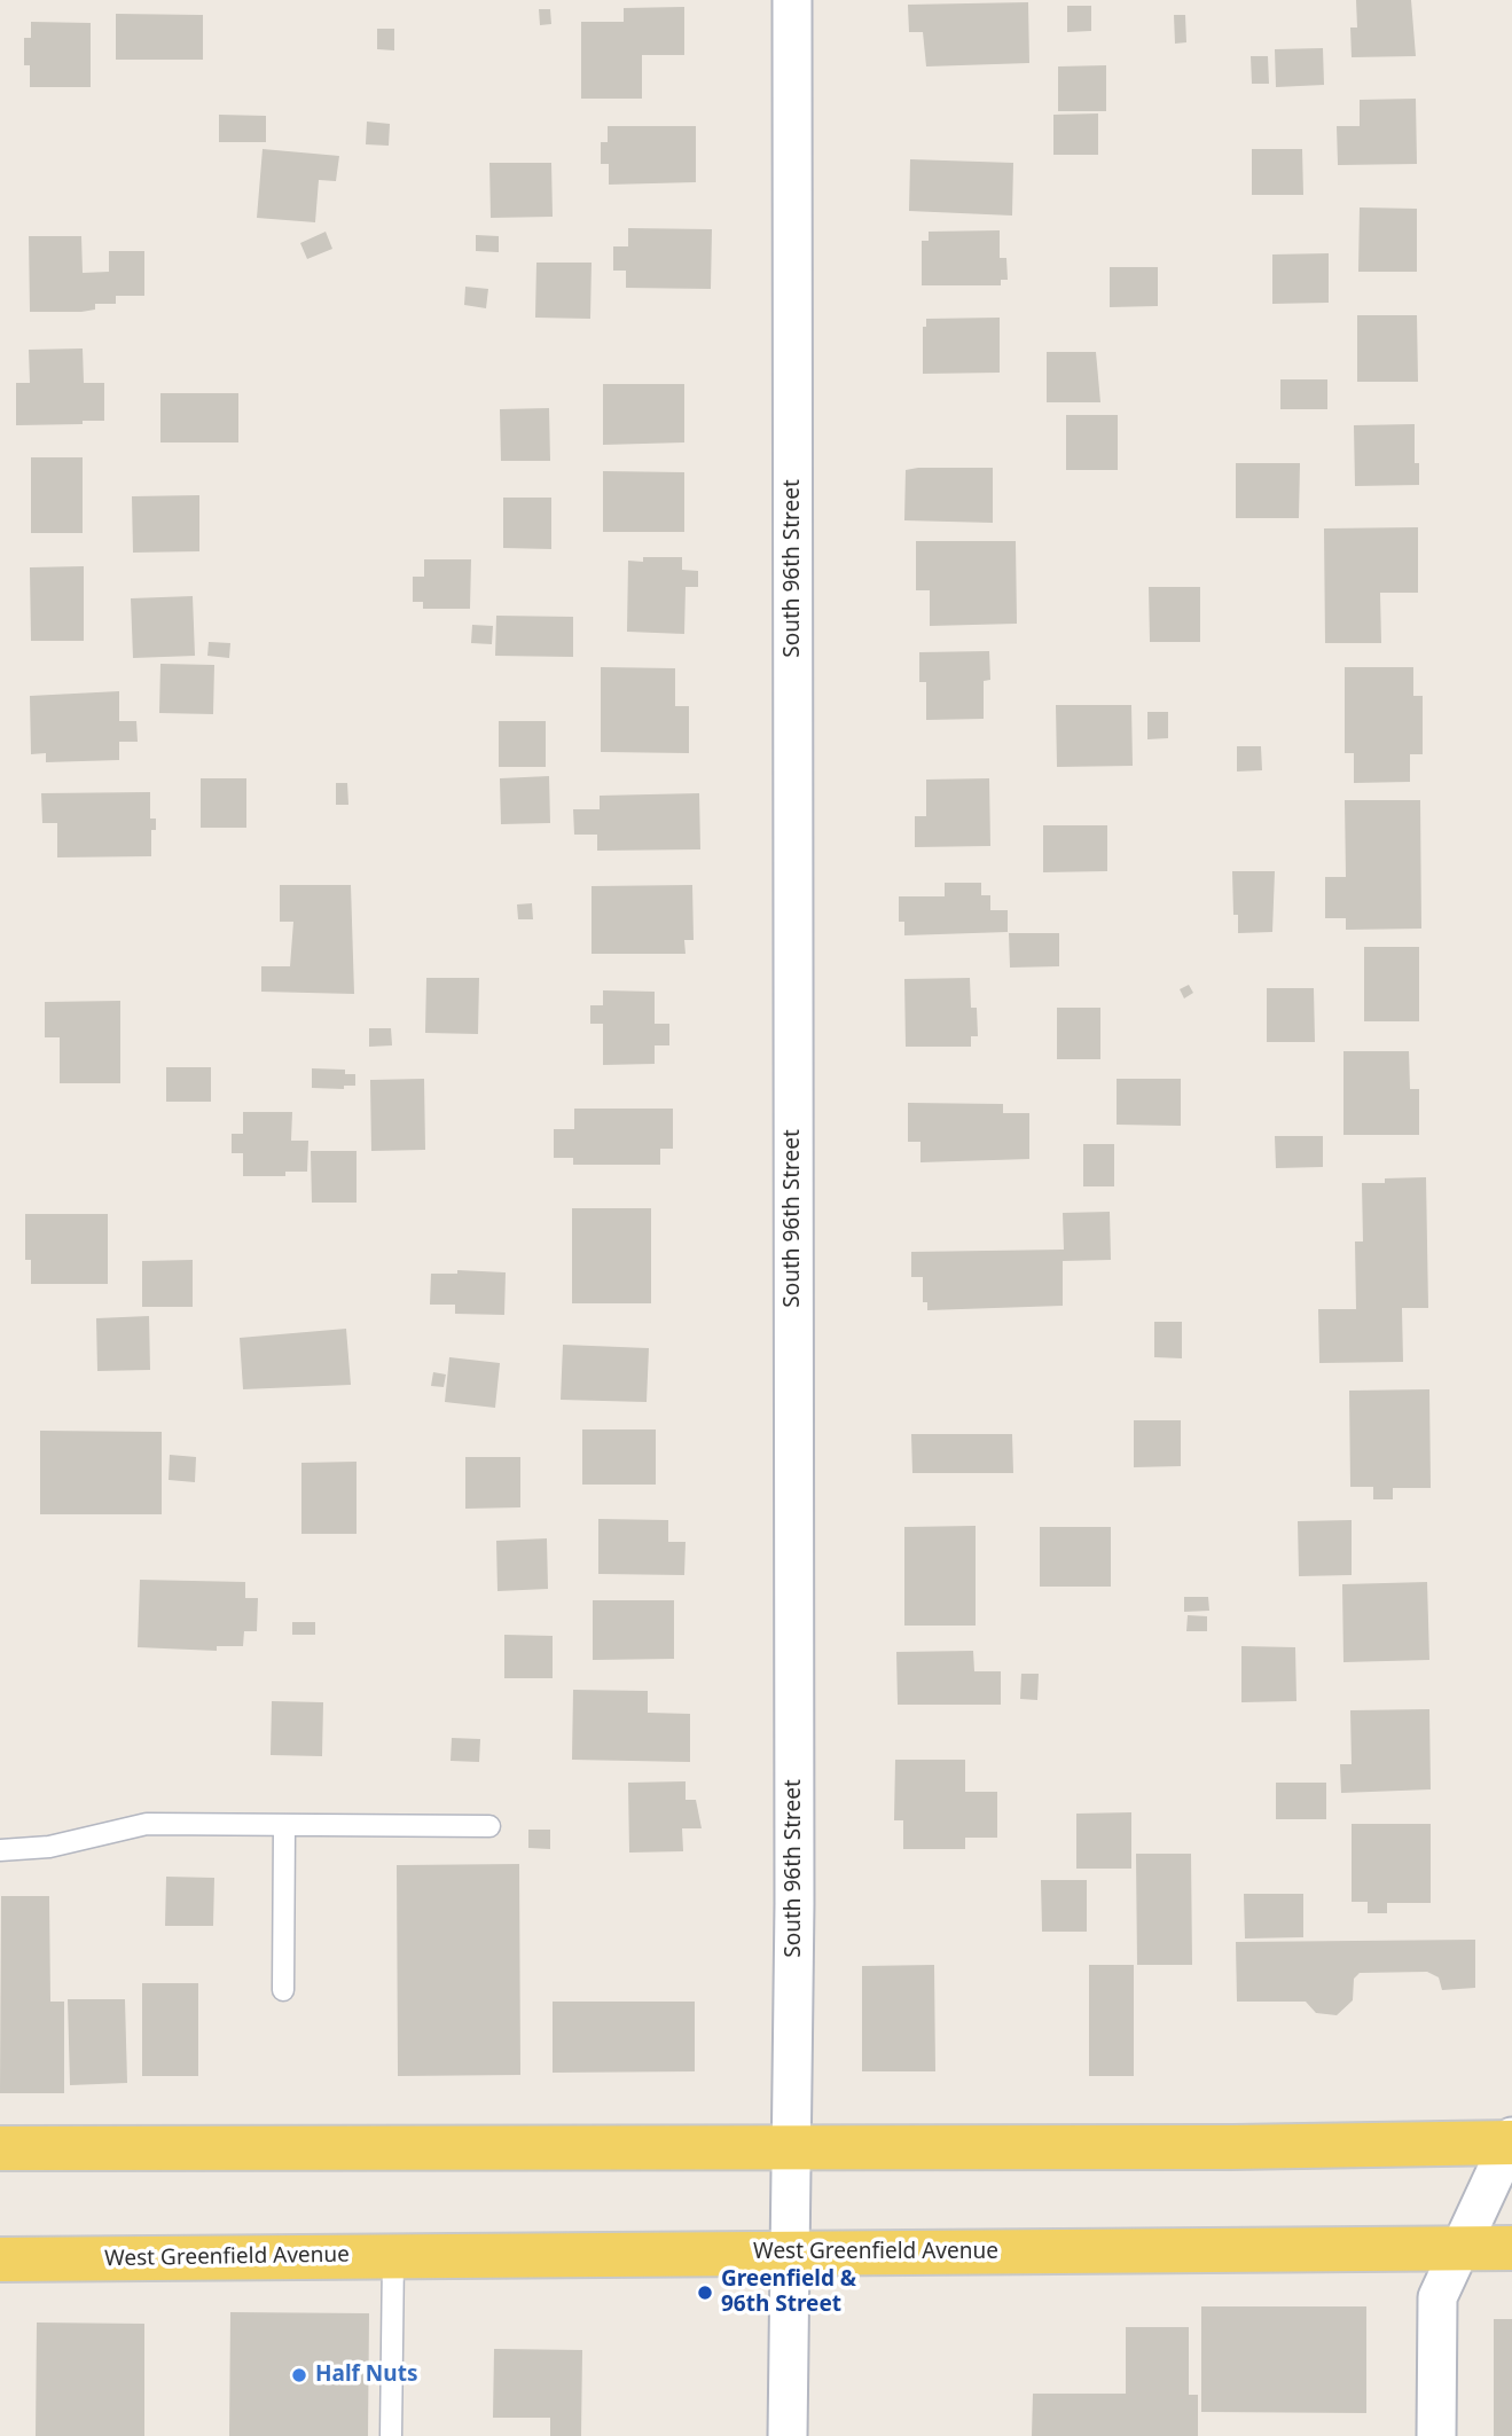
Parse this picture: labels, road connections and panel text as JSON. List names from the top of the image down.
{
  "streets": {
    "main road": ["West Greenfield Avenue"],
    "street": ["South 96th Street"]
  },
  "crossings": [
    ["South 96th Street", "West Greenfield Avenue"]
  ],
  "places": ["Greenfield & 96th Street", "Half Nuts"]
}
